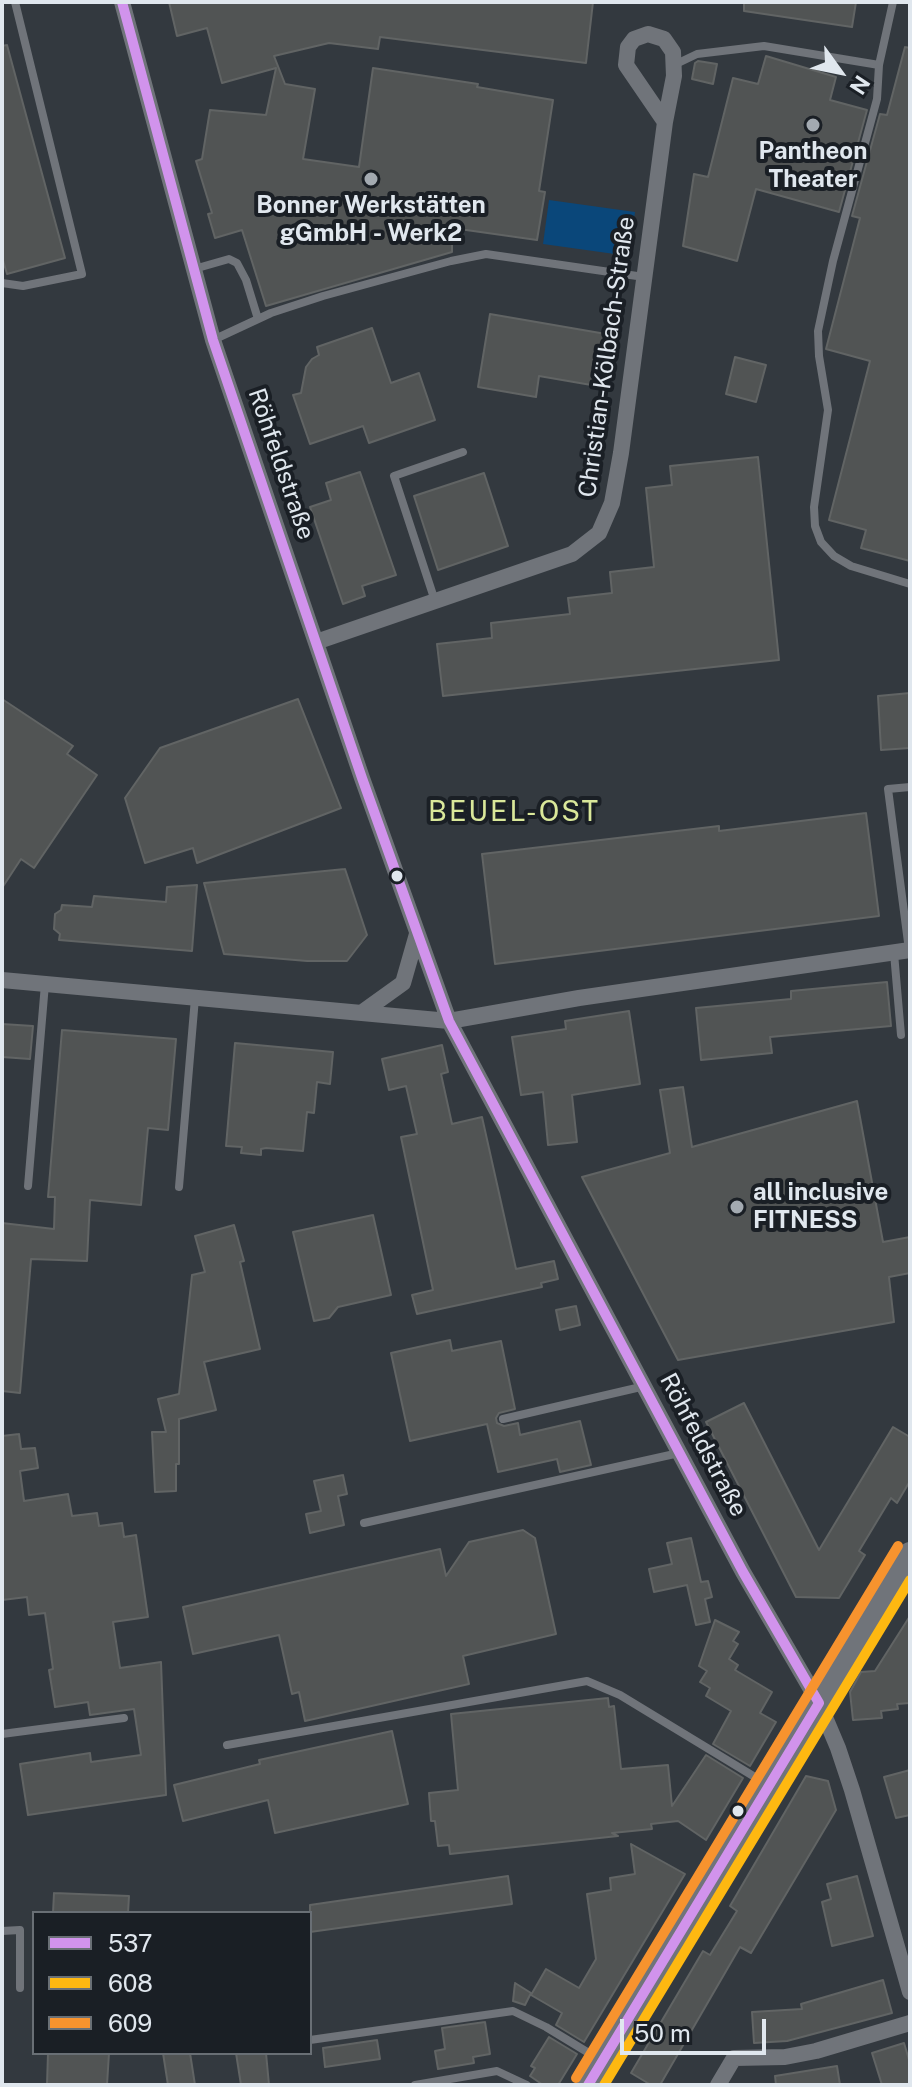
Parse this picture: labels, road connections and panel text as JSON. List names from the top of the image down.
{
  "streets": {
    "street": ["Christian-Kölbach-Straße", "Röhfeldstraße"]
  },
  "crossings": [
    ["Christian-Kölbach-Straße", "Röhfeldstraße"]
  ],
  "districts": ["BEUEL-OST"],
  "places": ["Pantheon Theater", "Bonner Werkstätten gGmbH - Werk2", "all inclusive FITNESS"],
  "lines": ["transit line 537", "transit line 609", "transit line 608"],
  "legend": ["537", "608", "609"],
  "scale_bar": "50 m",
  "north": "bottom right"
}
